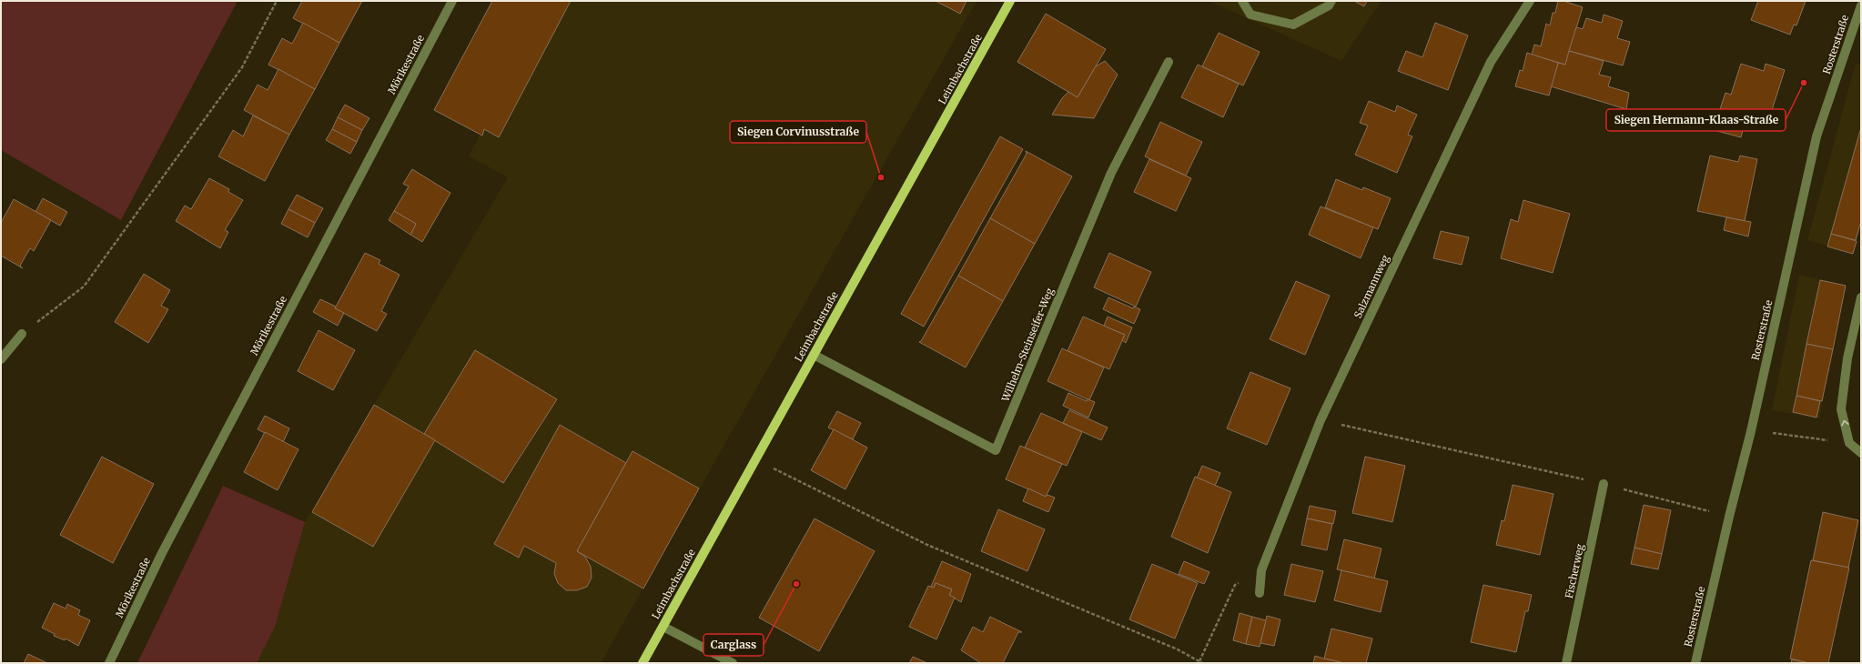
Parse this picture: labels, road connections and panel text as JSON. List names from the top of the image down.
{
  "streets": {
    "main road": ["Leimbachstraße"],
    "street": [
      "Rosterstraße",
      "Mörikestraße",
      "Salzmannweg",
      "Wilhelm-Steinseifer-Weg",
      "Fischerweg"
    ]
  },
  "crossings": [
    ["Leimbachstraße", "Wilhelm-Steinseifer-Weg"]
  ],
  "places": ["Siegen Hermann-Klaas-Straße", "Siegen Corvinusstraße", "Carglass"]
}
